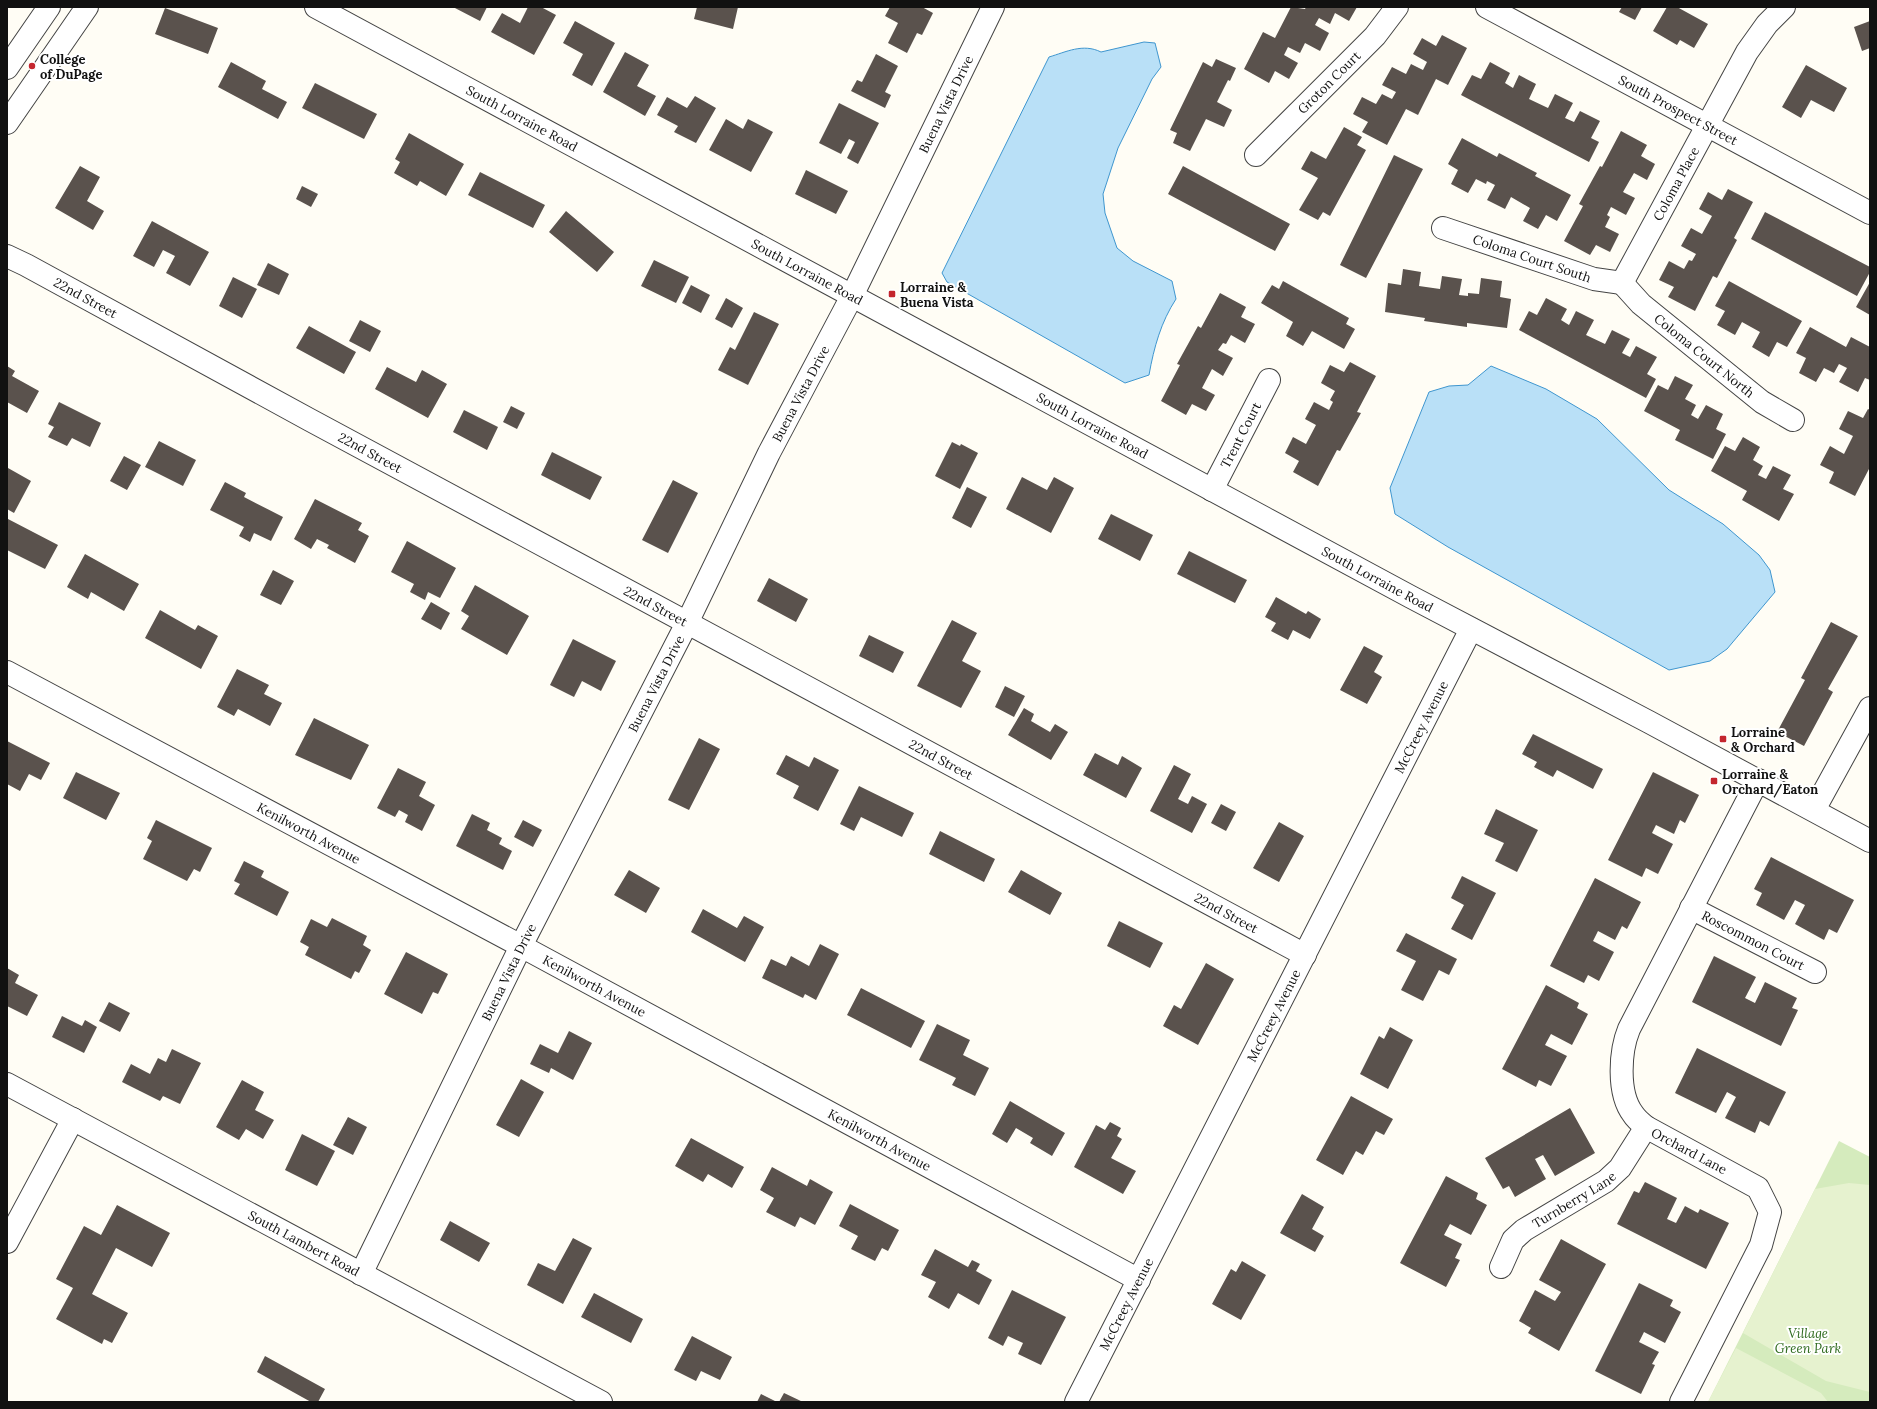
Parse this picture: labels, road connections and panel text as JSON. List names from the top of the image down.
{
  "streets": {
    "street": [
      "Groton Court",
      "Buena Vista Drive",
      "South Prospect Street",
      "South Lorraine Road",
      "Coloma Place",
      "Coloma Court South",
      "22nd Street",
      "Coloma Court North",
      "Trent Court",
      "McCreey Avenue",
      "Kenilworth Avenue",
      "Roscommon Court",
      "Orchard Lane",
      "Turnberry Lane",
      "South Lambert Road"
    ]
  },
  "crossings": [
    ["Buena Vista Drive", "South Lorraine Road"],
    ["Buena Vista Drive", "22nd Street"],
    ["Buena Vista Drive", "Kenilworth Avenue"],
    ["Buena Vista Drive", "South Lambert Road"],
    ["South Prospect Street", "Coloma Place"],
    ["South Lorraine Road", "Trent Court"],
    ["South Lorraine Road", "McCreey Avenue"],
    ["South Lorraine Road", "Orchard Lane"],
    ["Coloma Place", "Coloma Court South"],
    ["Coloma Place", "Coloma Court North"],
    ["Coloma Court South", "Coloma Court North"],
    ["22nd Street", "McCreey Avenue"],
    ["McCreey Avenue", "Kenilworth Avenue"],
    ["Roscommon Court", "Orchard Lane"],
    ["Orchard Lane", "Turnberry Lane"]
  ],
  "parks": ["Village Green Park"],
  "places": {
    "other": ["College of DuPage"],
    "transit": ["Lorraine & Buena Vista", "Lorraine & Orchard", "Lorraine & Orchard/Eaton"]
  }
}
